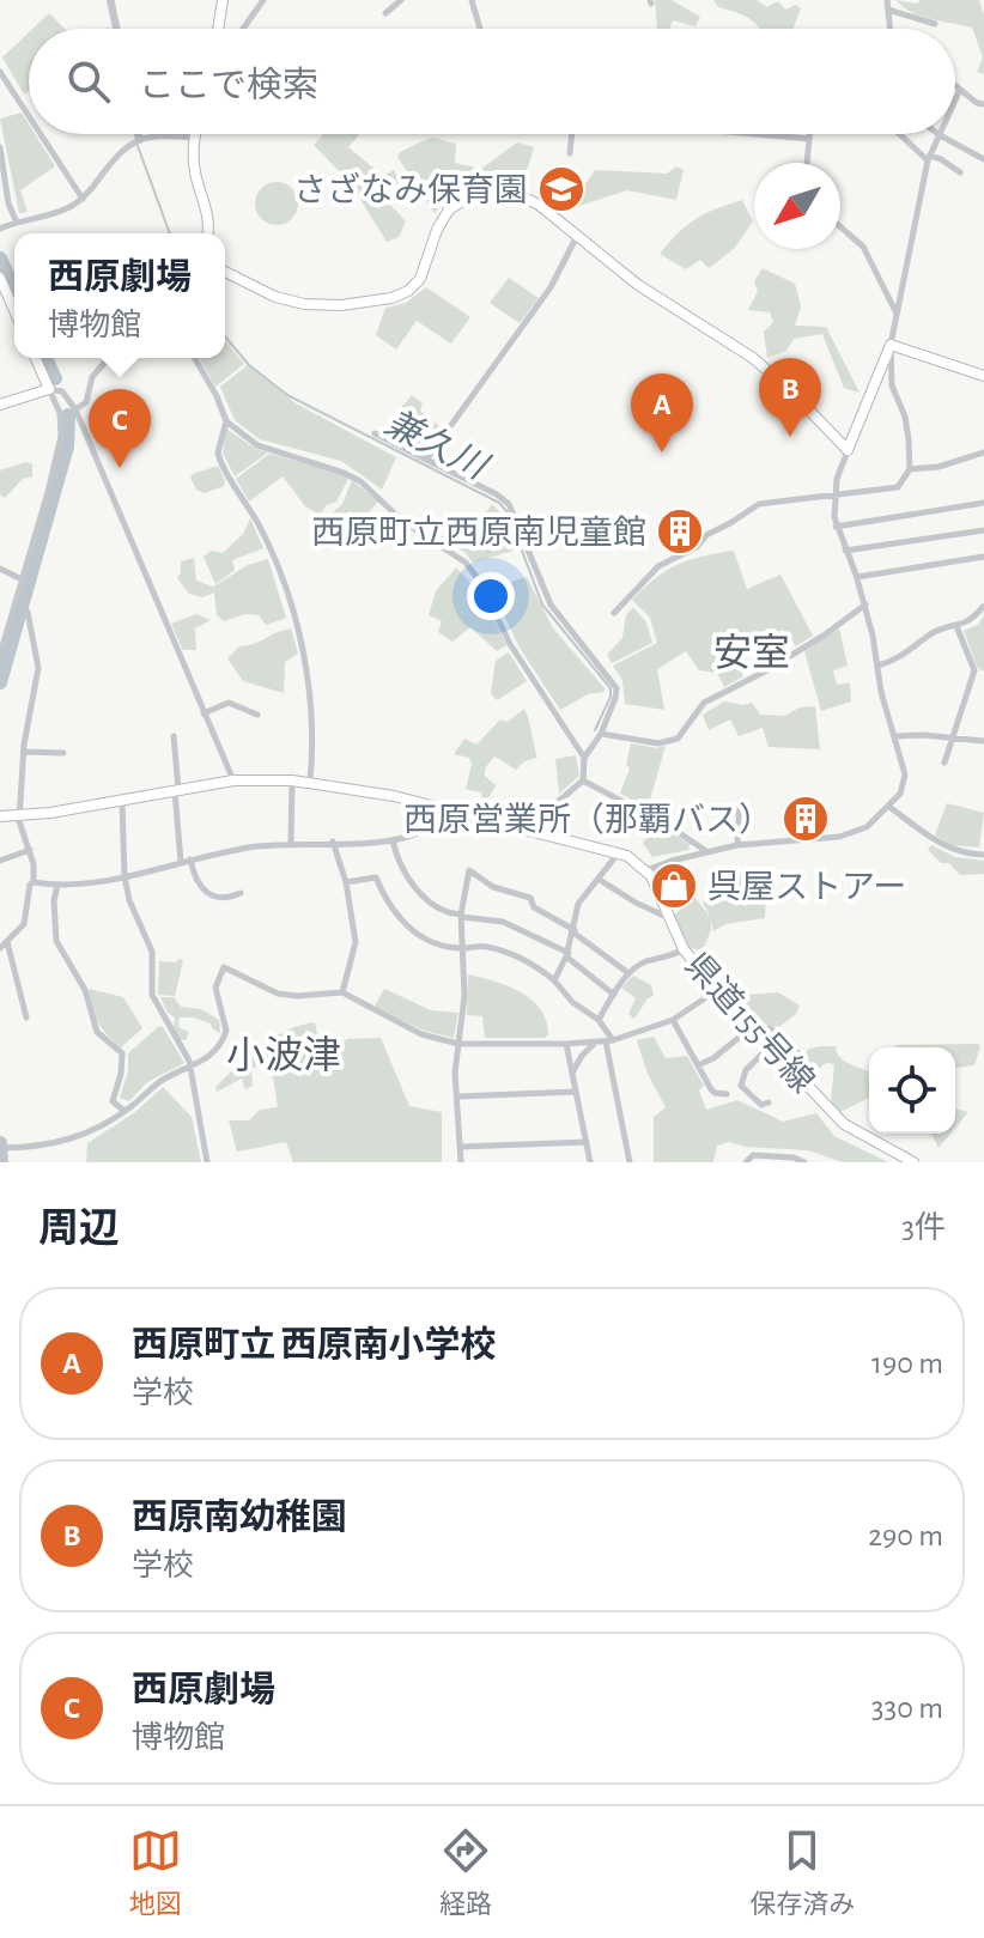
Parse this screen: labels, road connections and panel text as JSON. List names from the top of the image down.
{
  "streets": {
    "street": ["県道155号線"]
  },
  "districts": ["安室", "小波津"],
  "water": ["兼久川"],
  "places": {
    "school or university": ["さざなみ保育園"],
    "building": ["西原町立西原南児童館", "西原営業所（那覇バス）"],
    "shop": ["呉屋ストアー"]
  },
  "north": "bottom left",
  "page": {
    "search": "ここで検索",
    "popup": ["西原劇場", "博物館"],
    "pins": ["B", "A", "C"],
    "heading": ["周辺", "3件"],
    "list": [
      {
        "mark": "A",
        "name": "西原町立 西原南小学校",
        "note": "学校",
        "value": "190 m"
      },
      {
        "mark": "B",
        "name": "西原南幼稚園",
        "note": "学校",
        "value": "290 m"
      },
      {
        "mark": "C",
        "name": "西原劇場",
        "note": "博物館",
        "value": "330 m"
      }
    ],
    "nav": ["地図", "経路", "保存済み"]
  }
}
